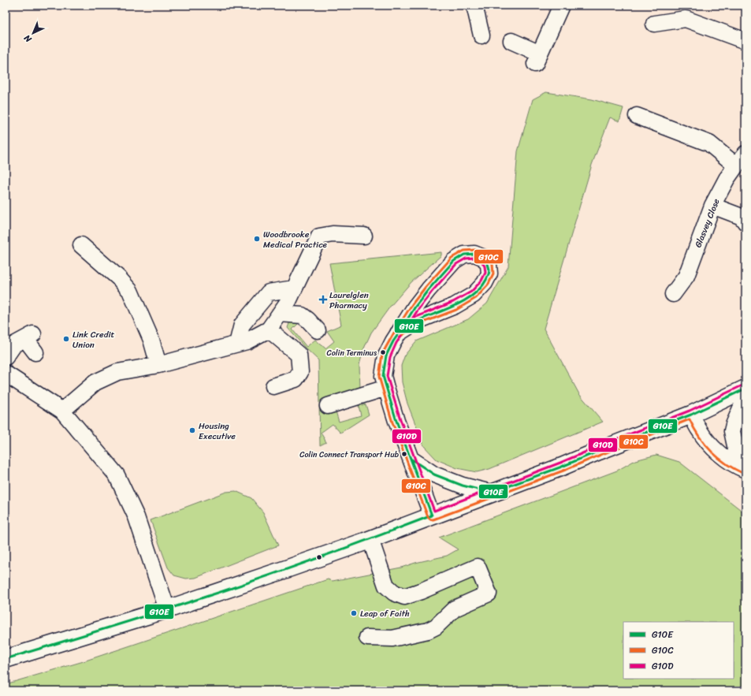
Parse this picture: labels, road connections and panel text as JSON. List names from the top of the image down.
{
  "streets": {
    "street": ["Glasvey Close"]
  },
  "places": {
    "other": [
      "Woodbrooke Medical Practice",
      "Link Credit Union",
      "Colin Terminus",
      "Housing Executive",
      "Colin Connect Transport Hub",
      "Leap of Faith"
    ],
    "health": ["Laurelglen Pharmacy"]
  },
  "lines": ["transit line G10C", "transit line G10E", "transit line G10D"],
  "legend": ["G10E", "G10C", "G10D"],
  "north": "bottom left"
}
